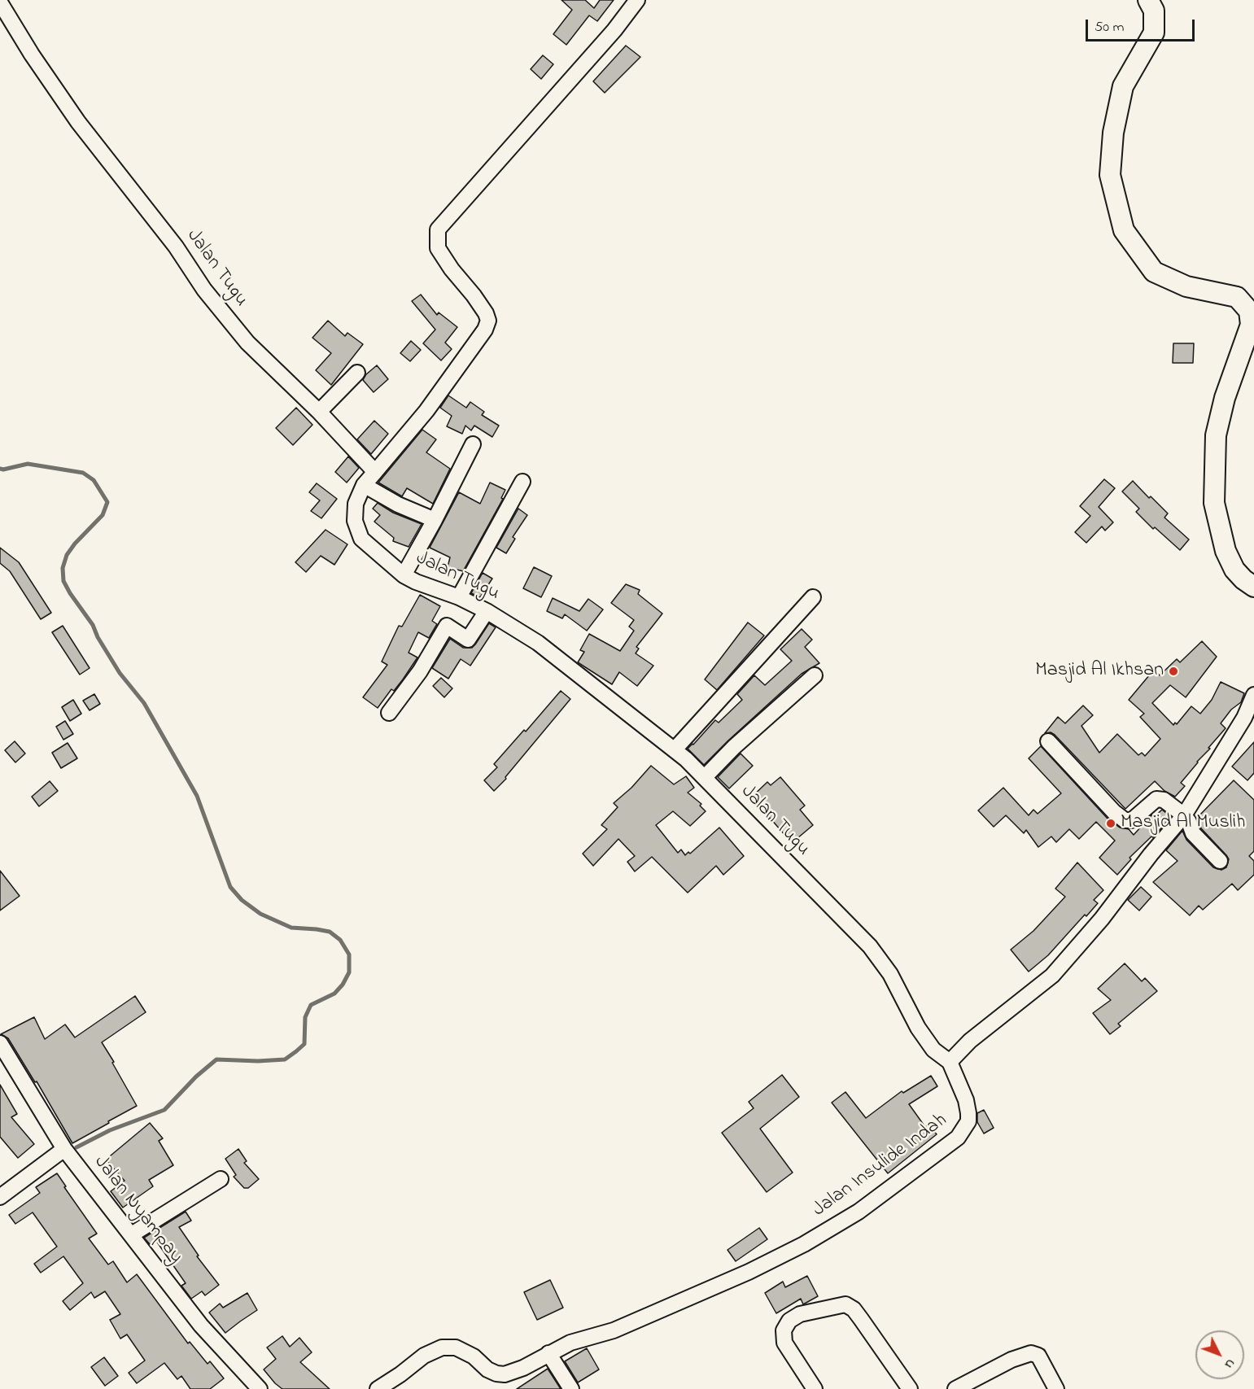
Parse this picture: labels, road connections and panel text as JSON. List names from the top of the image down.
{
  "streets": {
    "street": ["Jalan Tugu", "Jalan Insulide Indah", "Jalan Nyampay"]
  },
  "crossings": [
    ["Jalan Tugu", "Jalan Insulide Indah"]
  ],
  "places": ["Masjid Al Ikhsan", "Masjid Al Muslih"],
  "scale_bar": "50 m",
  "north": "bottom right"
}
